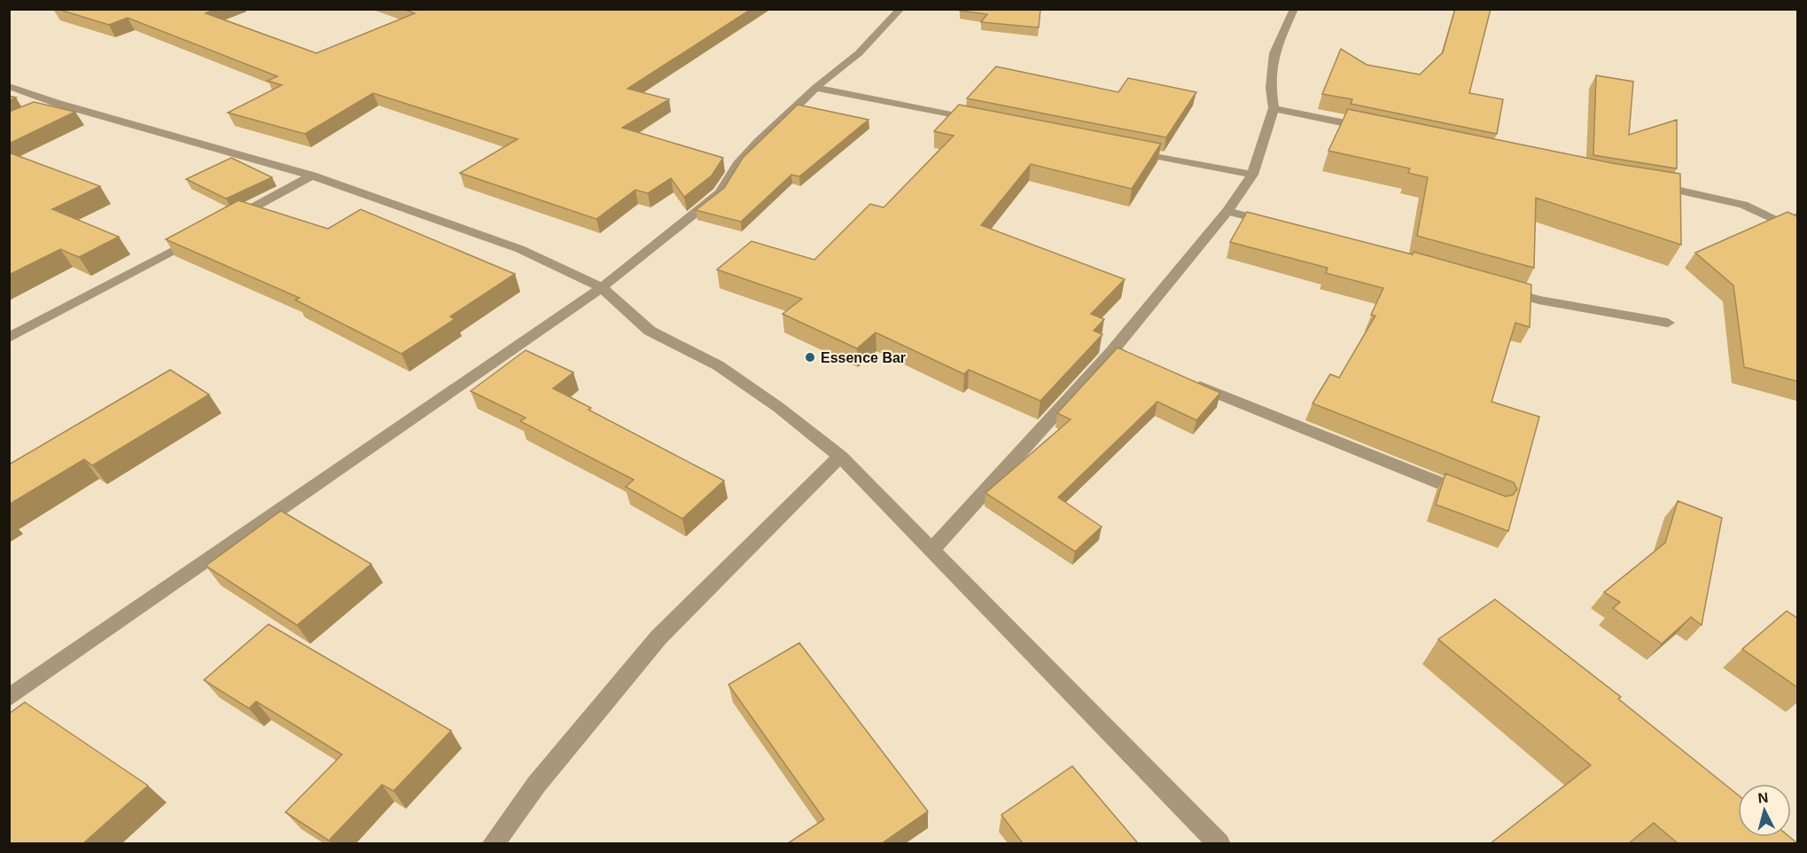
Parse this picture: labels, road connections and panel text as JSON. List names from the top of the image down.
{
  "places": ["Essence Bar"],
  "north": "top"
}
